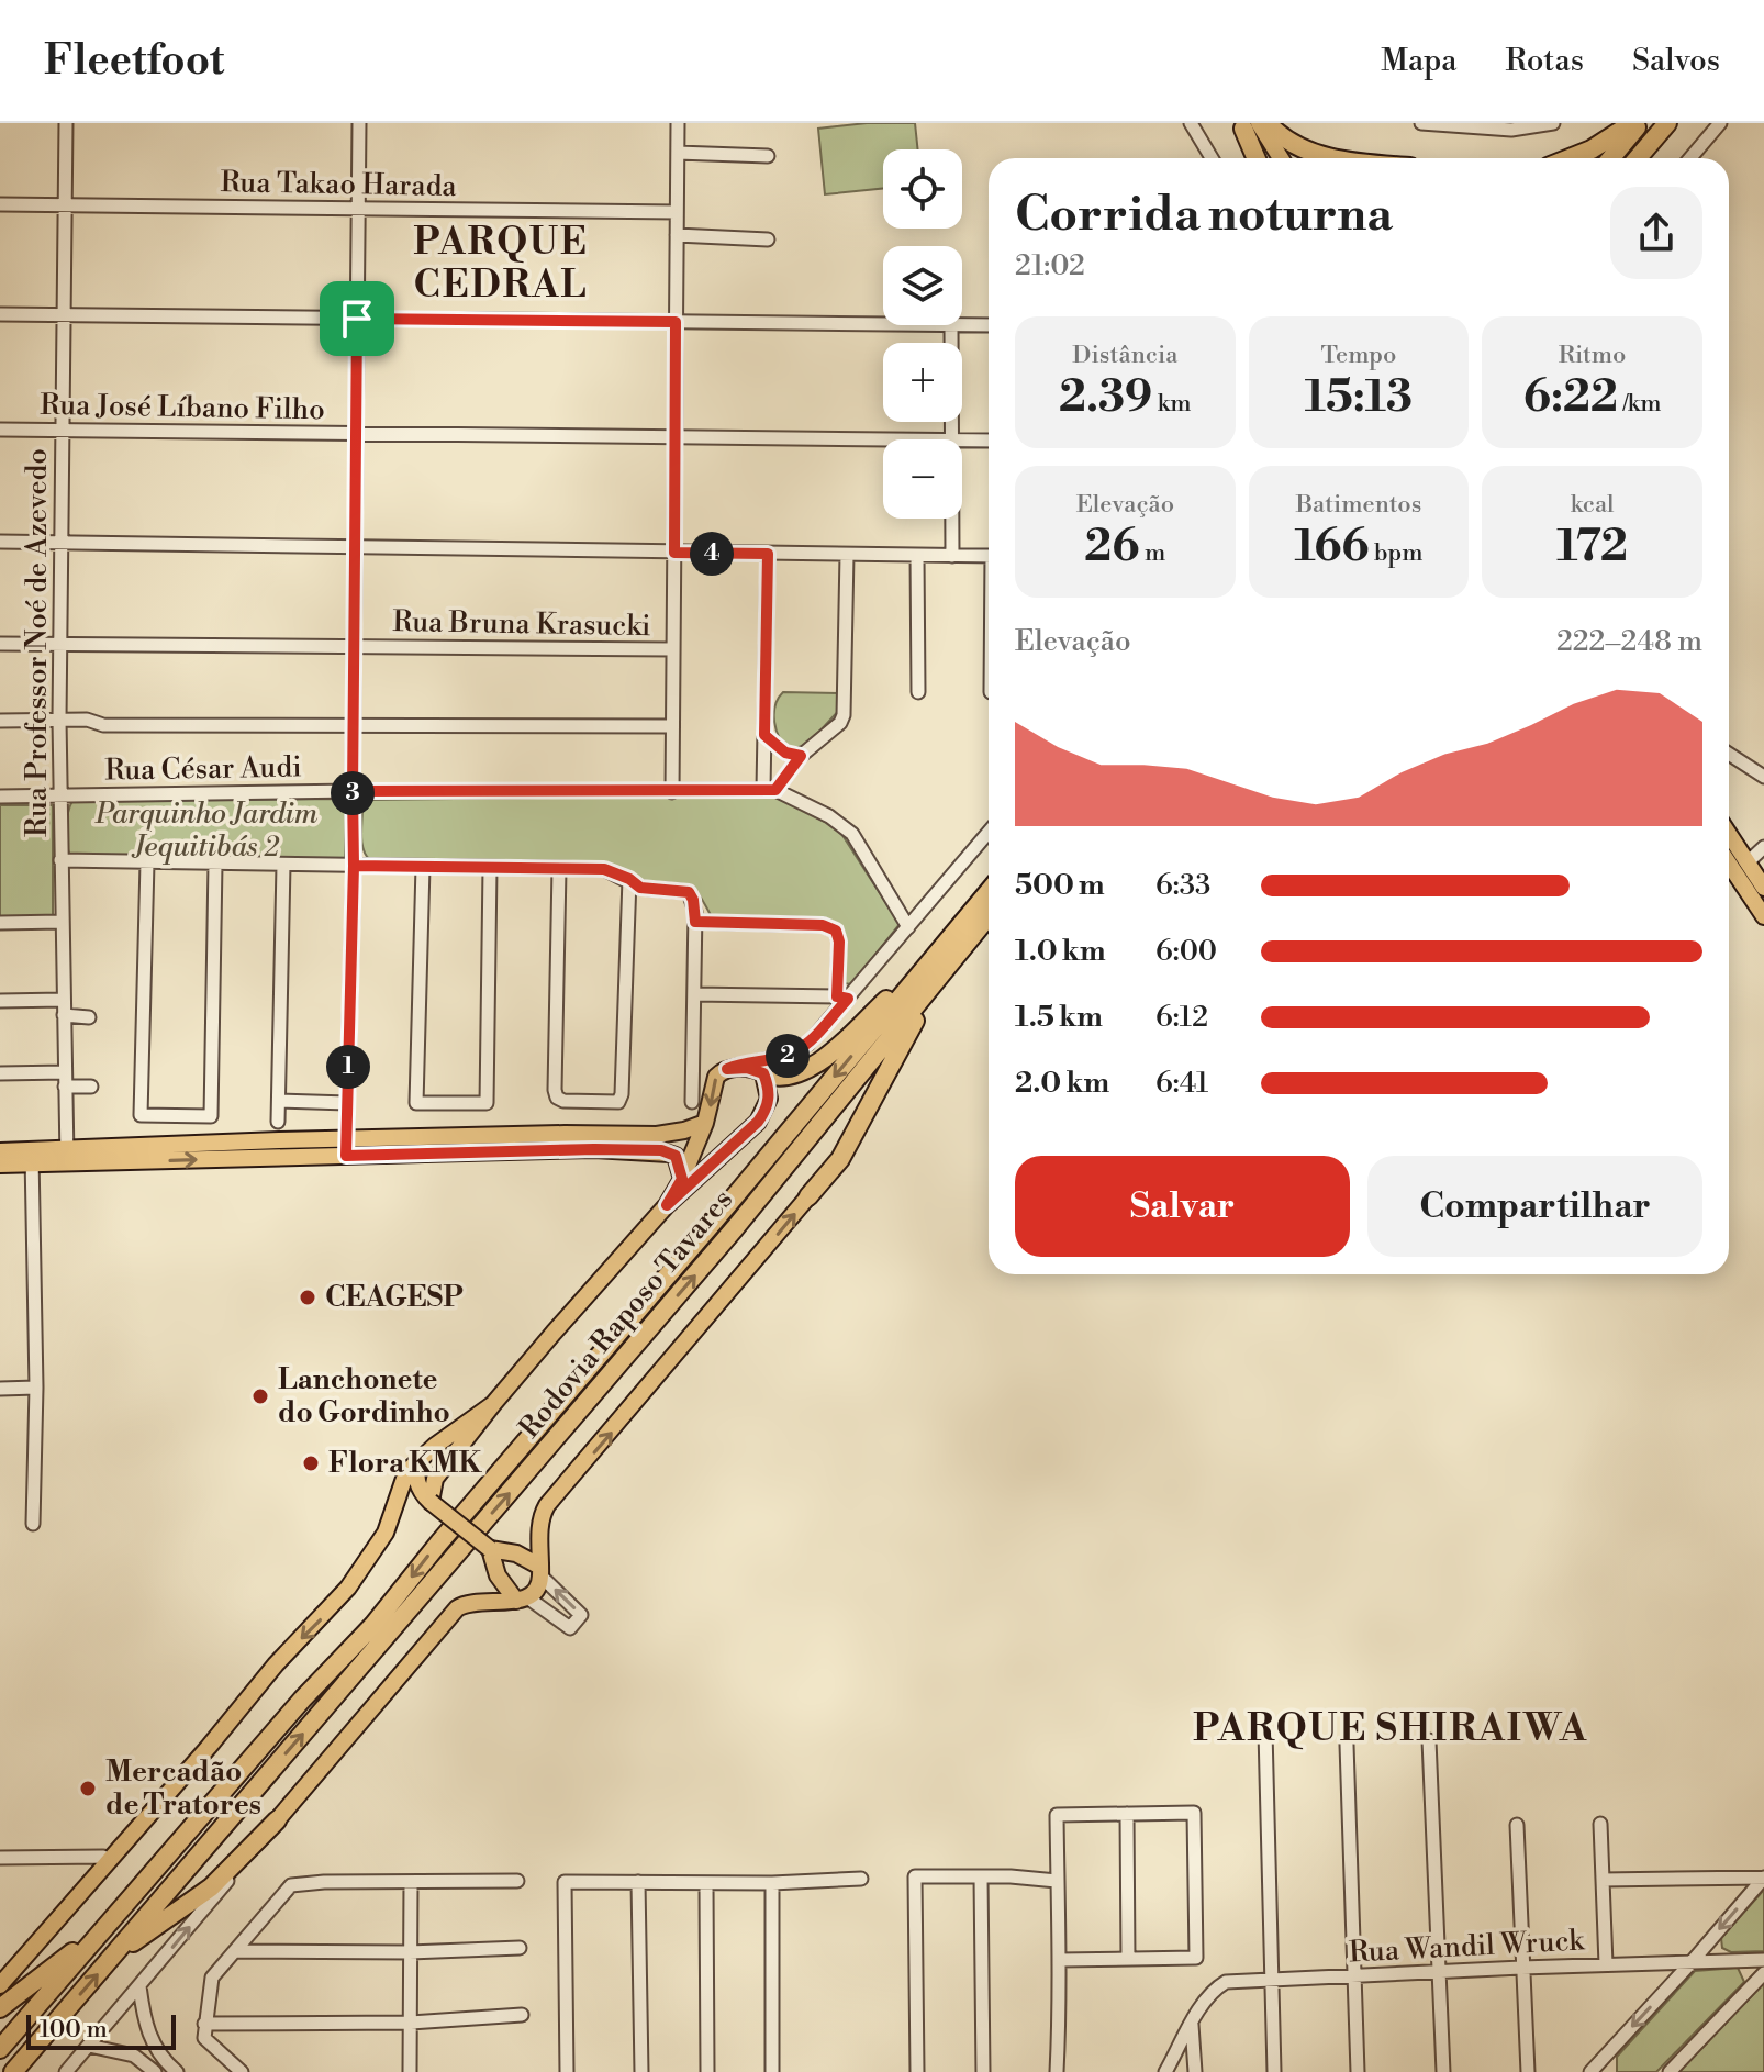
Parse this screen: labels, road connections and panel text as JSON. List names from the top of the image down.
{
  "streets": {
    "highway": ["Rodovia Raposo Tavares"],
    "street": [
      "Rua Takao Harada",
      "Rua José Líbano Filho",
      "Rua Bruna Krasucki",
      "Rua Professor Noé de Azevedo",
      "Rua César Audi",
      "Rua Wandil Wruck"
    ]
  },
  "crossings": [
    ["Rua Takao Harada", "Rua Professor Noé de Azevedo"],
    ["Rua José Líbano Filho", "Rua Professor Noé de Azevedo"],
    ["Rua Bruna Krasucki", "Rua Professor Noé de Azevedo"],
    ["Rua Professor Noé de Azevedo", "Rua César Audi"]
  ],
  "districts": ["PARQUE CEDRAL", "PARQUE SHIRAIWA"],
  "parks": ["Parquinho Jardim Jequitibás 2"],
  "places": [
    "CEAGESP",
    "Lanchonete do Gordinho",
    "Flora KMK",
    "Mercadão de Tratores"
  ],
  "scale_bar": "100 m",
  "page": {
    "header": "Fleetfoot",
    "nav": ["Mapa", "Rotas", "Salvos"],
    "map_buttons": ["+", "−"],
    "heading": ["Corrida noturna", "21:02"],
    "stats": [
      ["Distância", "2.39 km"],
      ["Tempo", "15:13"],
      ["Ritmo", "6:22 /km"],
      ["Elevação", "26 m"],
      ["Batimentos", "166 bpm"],
      ["kcal", "172"]
    ],
    "pins": [
      "4",
      "3",
      "2",
      "1"
    ],
    "chart": ["Elevação", "222–248 m"],
    "list": [
      {
        "name": "500 m",
        "note": "6:33"
      },
      {
        "name": "1.0 km",
        "note": "6:00"
      },
      {
        "name": "1.5 km",
        "note": "6:12"
      },
      {
        "name": "2.0 km",
        "note": "6:41"
      }
    ],
    "buttons": ["Salvar", "Compartilhar"],
    "scale": "100 m"
  }
}
